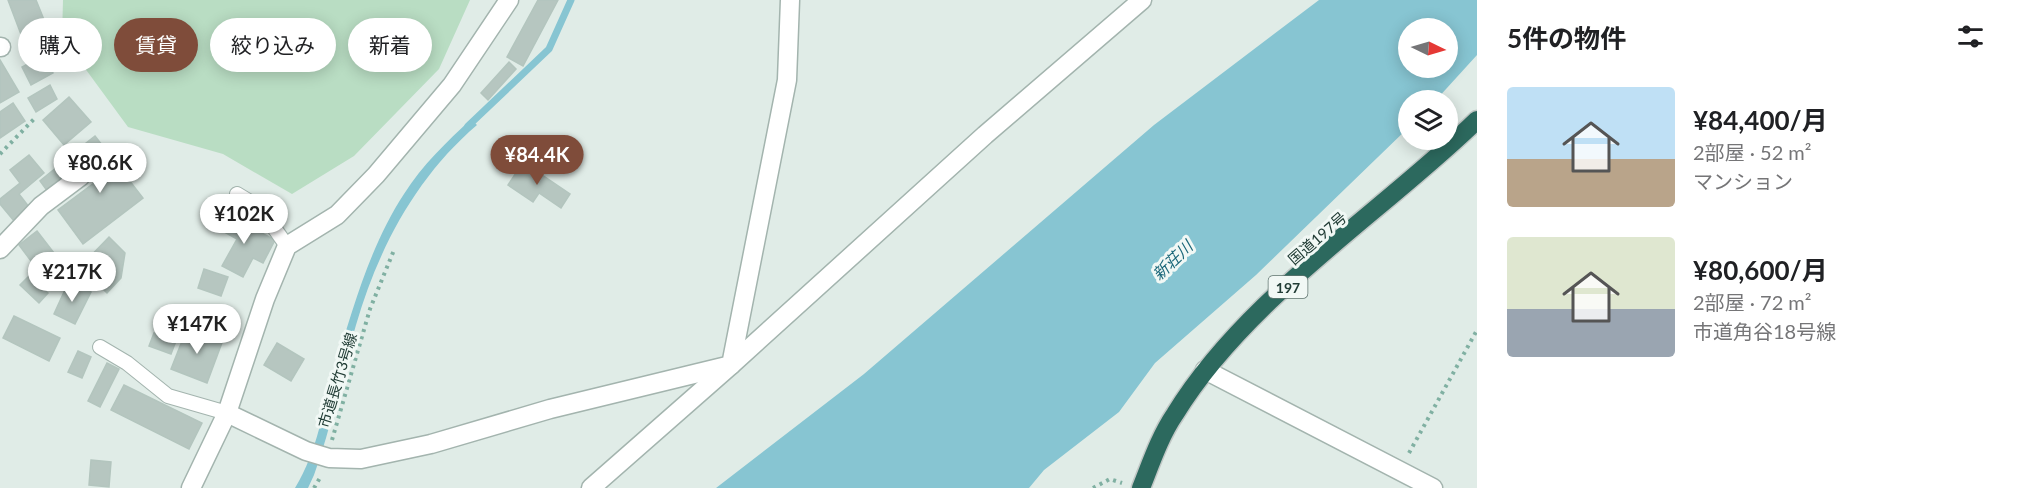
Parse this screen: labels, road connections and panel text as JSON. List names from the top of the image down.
{
  "streets": {
    "highway": ["国道197号", "197"],
    "path": ["市道長竹3号線"]
  },
  "water": ["新荘川"],
  "north": "right",
  "page": {
    "heading": "5件の物件",
    "chip": [
      "購入",
      "賃貸",
      "絞り込み",
      "新着"
    ],
    "list": [
      {
        "name": "¥84,400/月",
        "note": "2部屋 · 52 m² · マンション"
      },
      {
        "name": "¥80,600/月",
        "note": "2部屋 · 72 m² · 市道角谷18号線"
      }
    ],
    "price": [
      "¥84.4K",
      "¥80.6K",
      "¥102K",
      "¥217K",
      "¥147K"
    ]
  }
}
